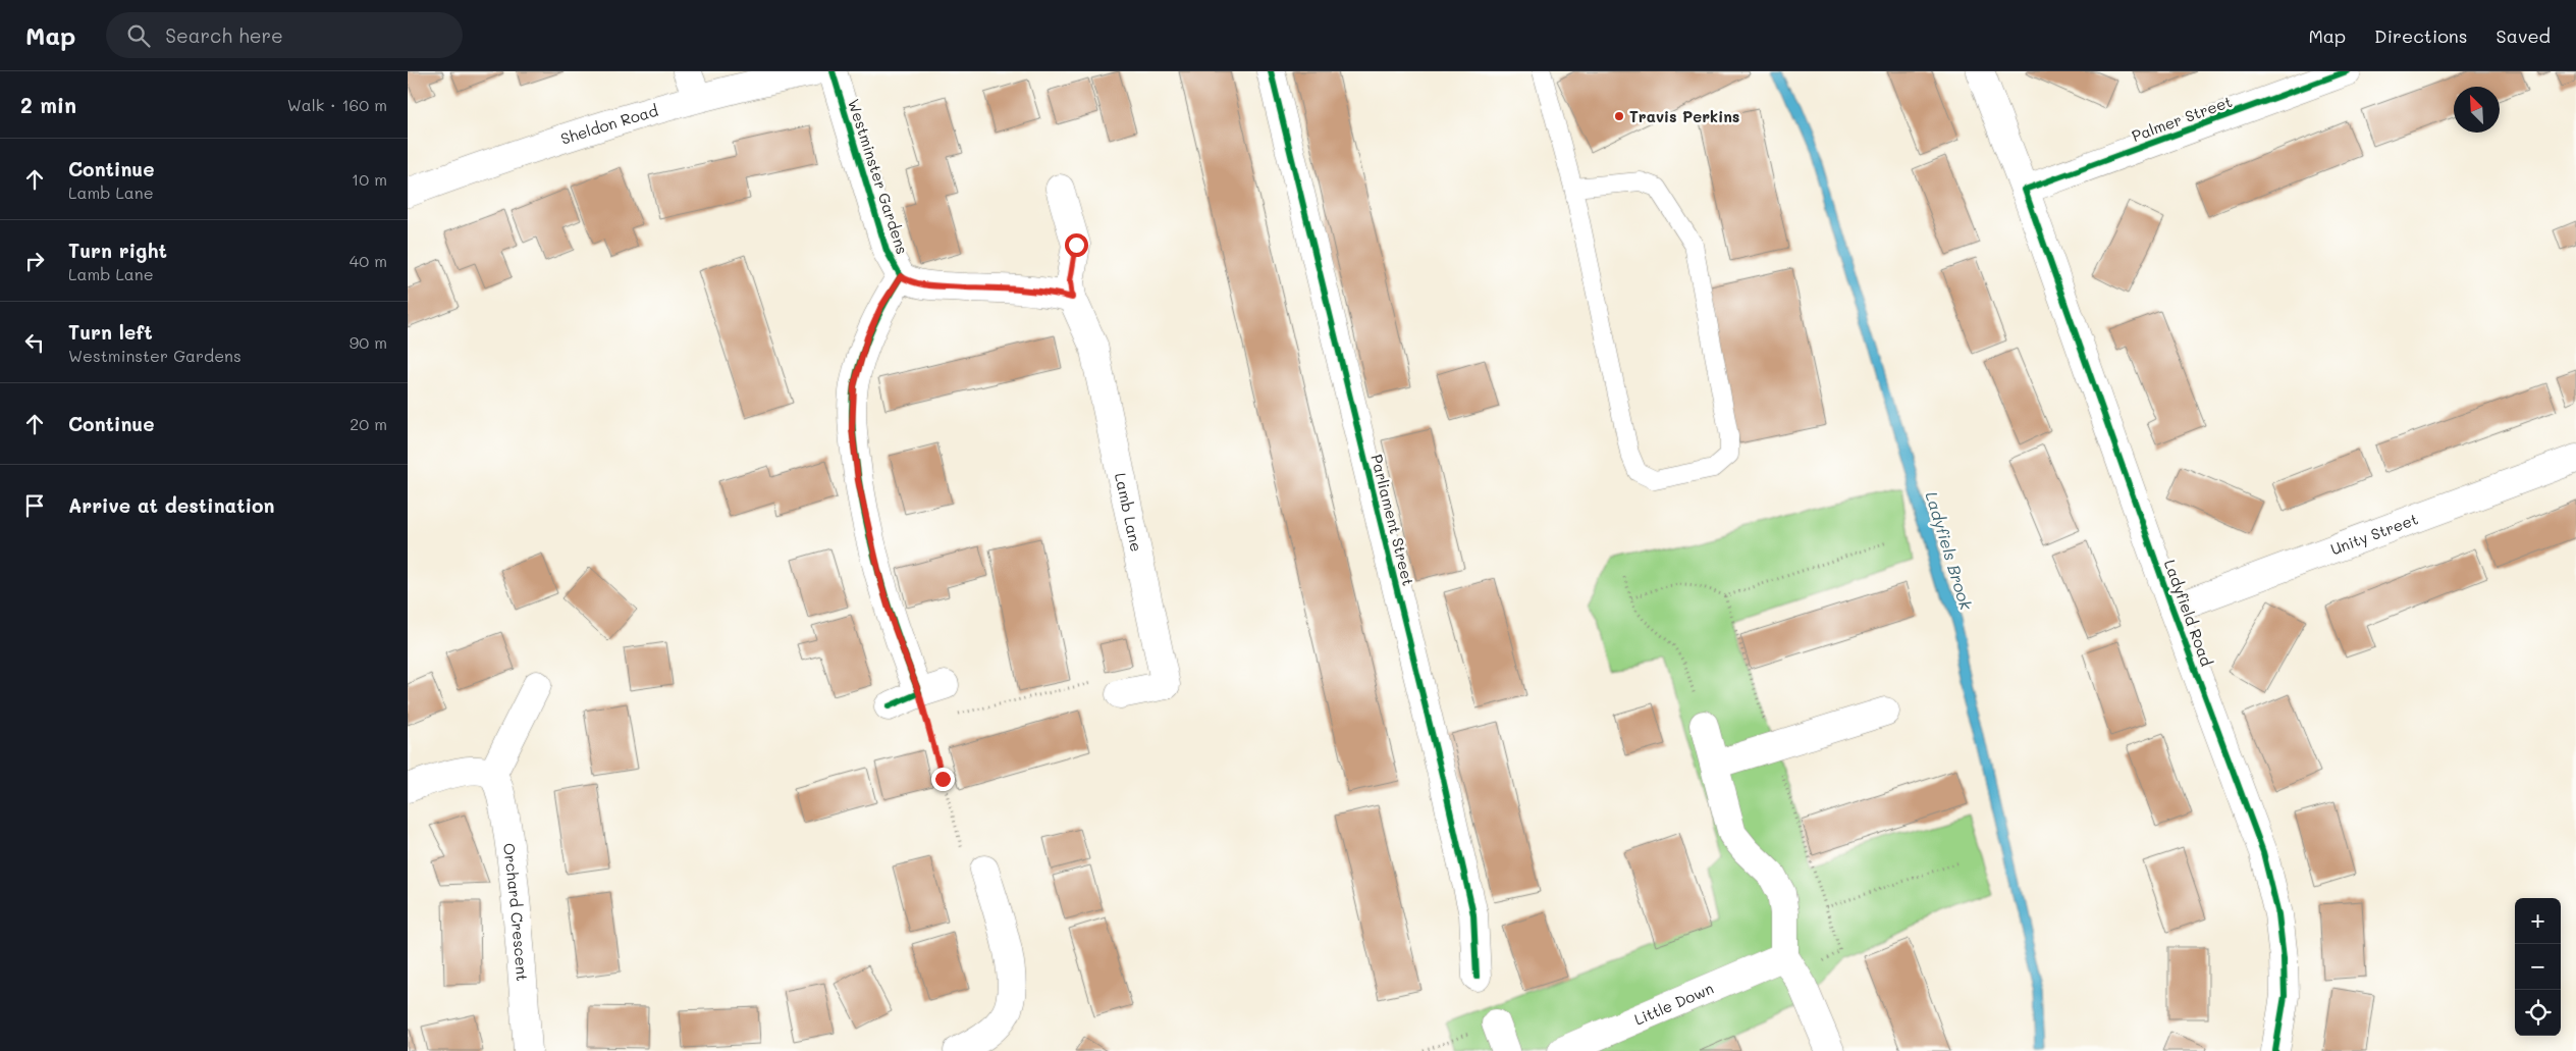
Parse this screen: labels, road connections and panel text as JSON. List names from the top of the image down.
{
  "streets": {
    "street": [
      "Palmer Street",
      "Sheldon Road",
      "Westminster Gardens",
      "Lamb Lane",
      "Parliament Street",
      "Unity Street",
      "Ladyfield Road",
      "Orchard Crescent",
      "Little Down"
    ]
  },
  "crossings": [
    ["Palmer Street", "Ladyfield Road"],
    ["Unity Street", "Ladyfield Road"]
  ],
  "water": ["Ladyfiels Brook"],
  "places": ["Travis Perkins"],
  "north": "top left",
  "page": {
    "header": "Map",
    "search": "Search here",
    "nav": ["Map", "Directions", "Saved"],
    "heading": ["2 min", "Walk · 160 m"],
    "list": [
      ["Continue", "Lamb Lane", "10 m"],
      ["Turn right", "Lamb Lane", "40 m"],
      ["Turn left", "Westminster Gardens", "90 m"],
      ["Continue", "20 m"],
      "Arrive at destination"
    ],
    "map_buttons": ["+", "−"]
  }
}
